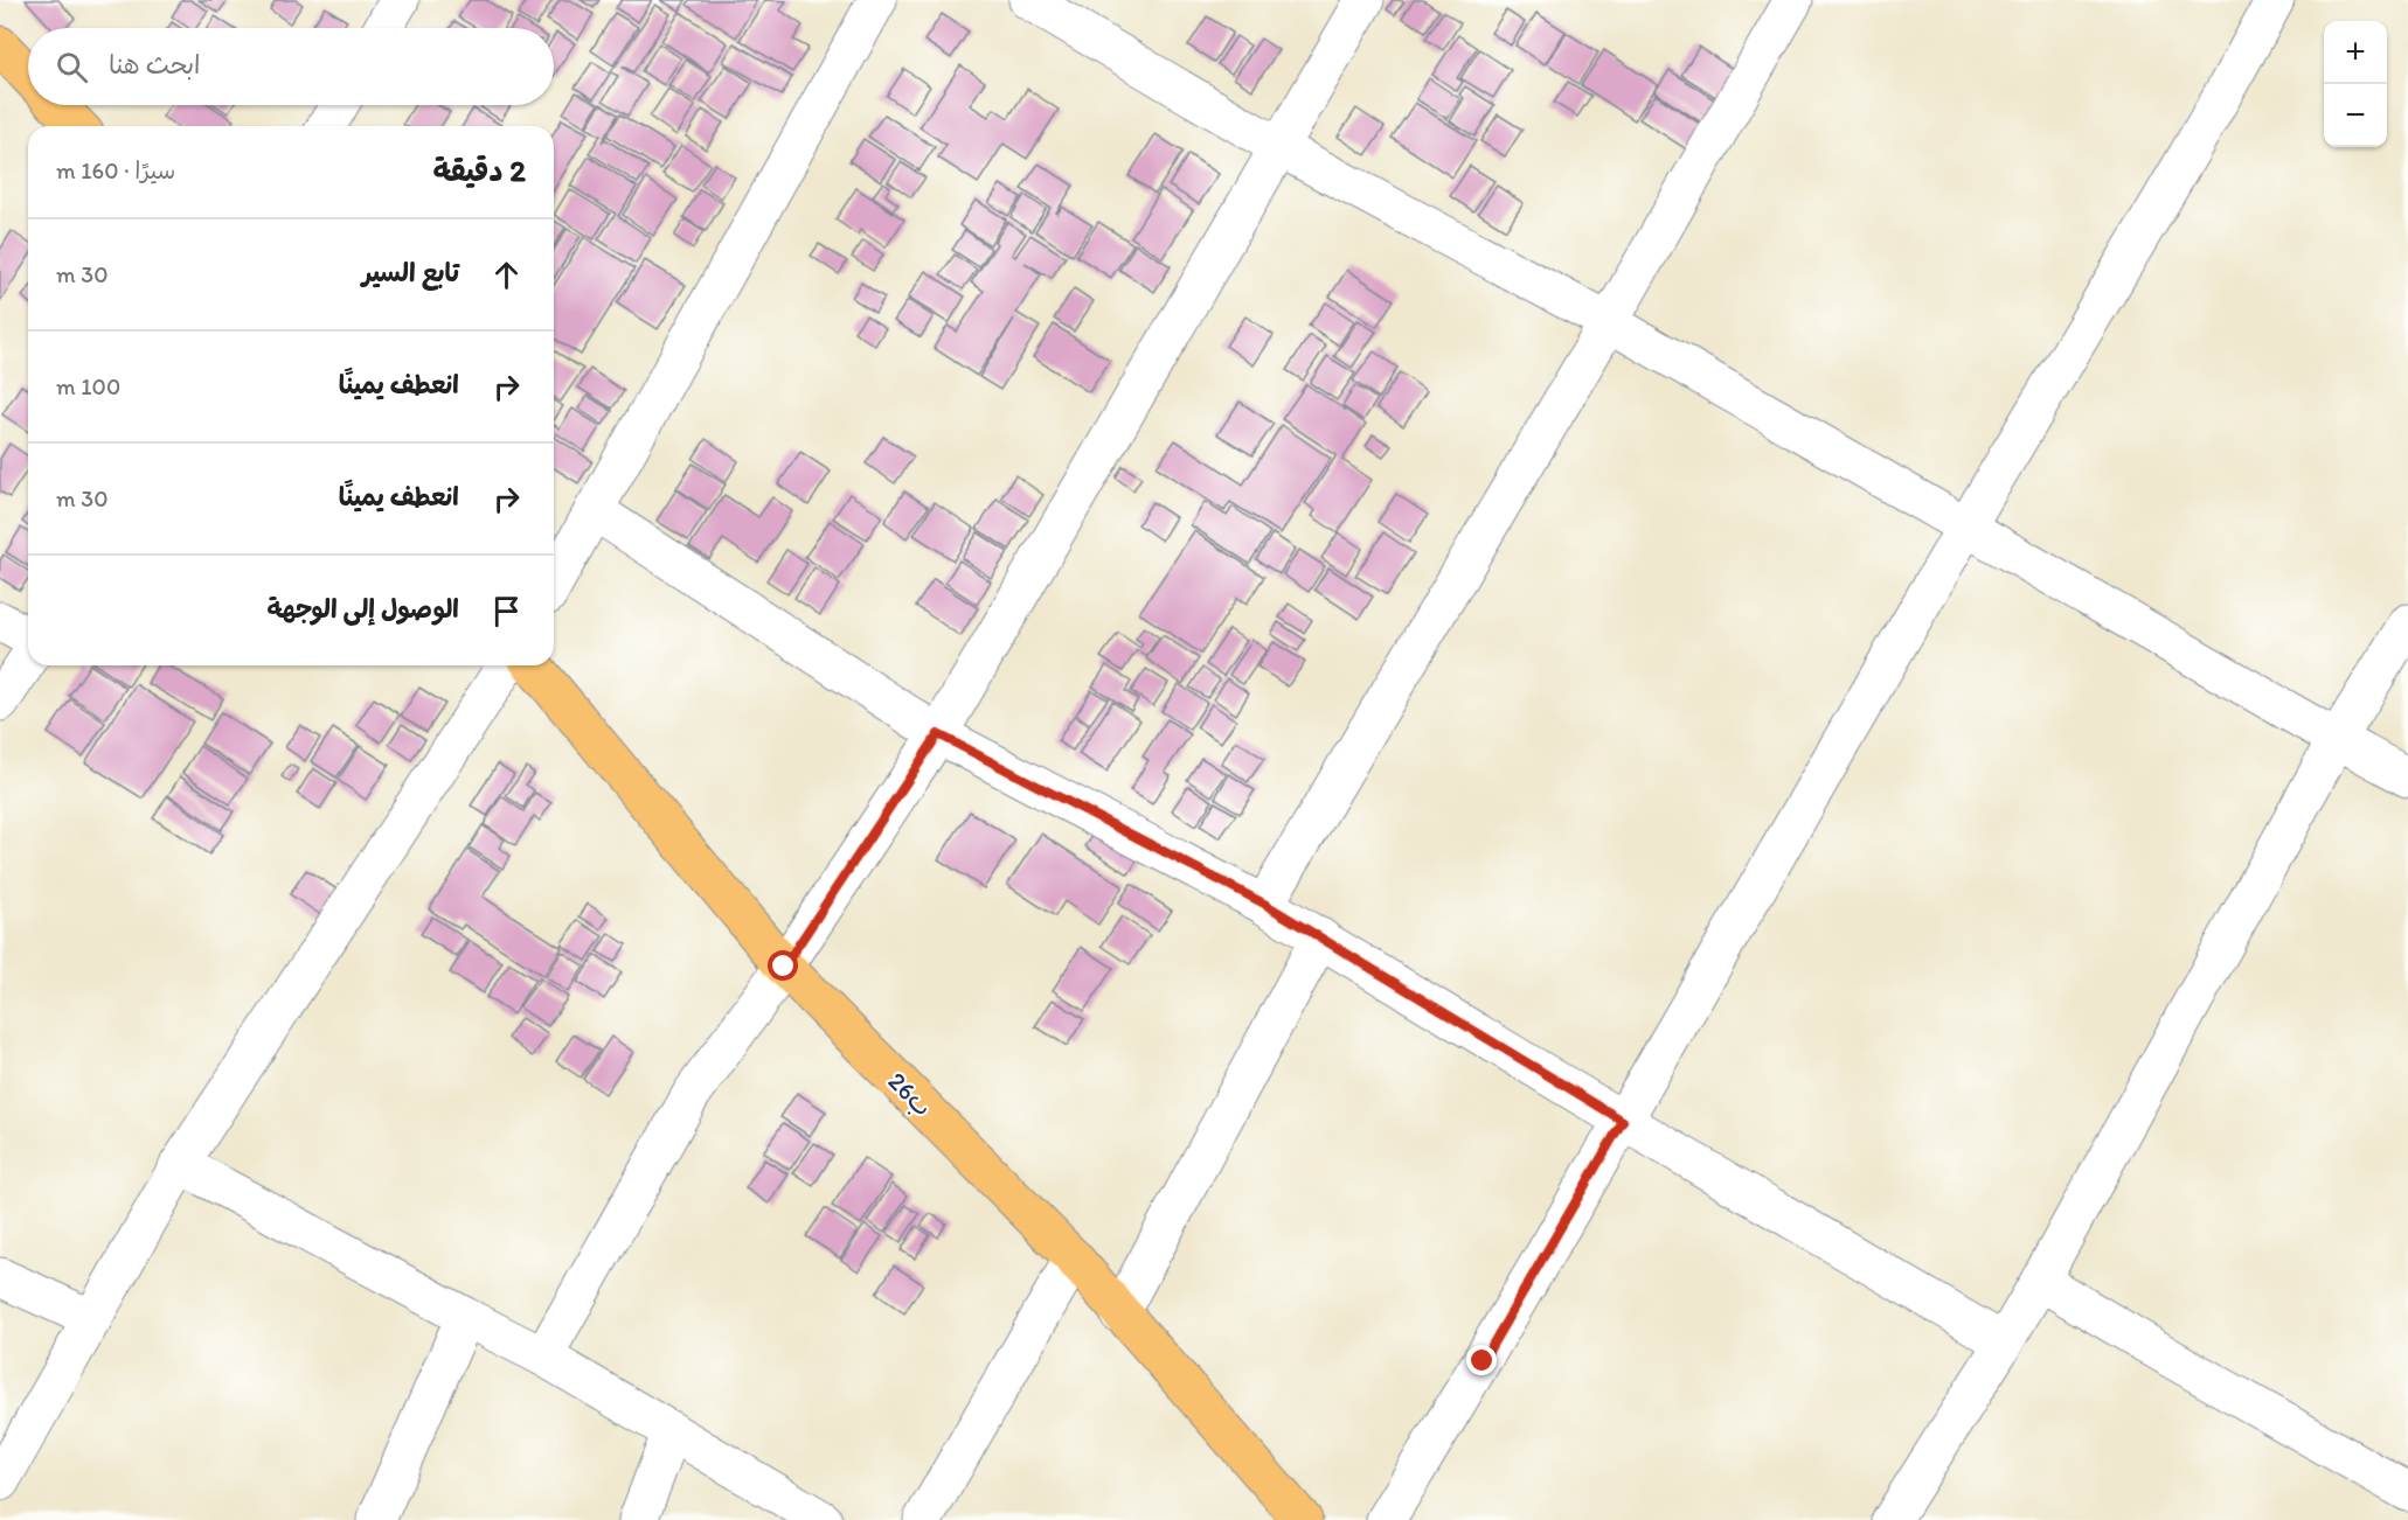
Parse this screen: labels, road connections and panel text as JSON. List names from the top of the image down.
{
  "streets": {
    "highway": ["26ب"]
  },
  "page": {
    "map_buttons": ["+", "−"],
    "search": "ابحث هنا",
    "heading": ["2 دقيقة", "سيرًا · 160 m"],
    "list": [
      ["تابع السير", "30 m"],
      ["انعطف يمينًا", "100 m"],
      ["انعطف يمينًا", "30 m"],
      "الوصول إلى الوجهة"
    ]
  }
}
